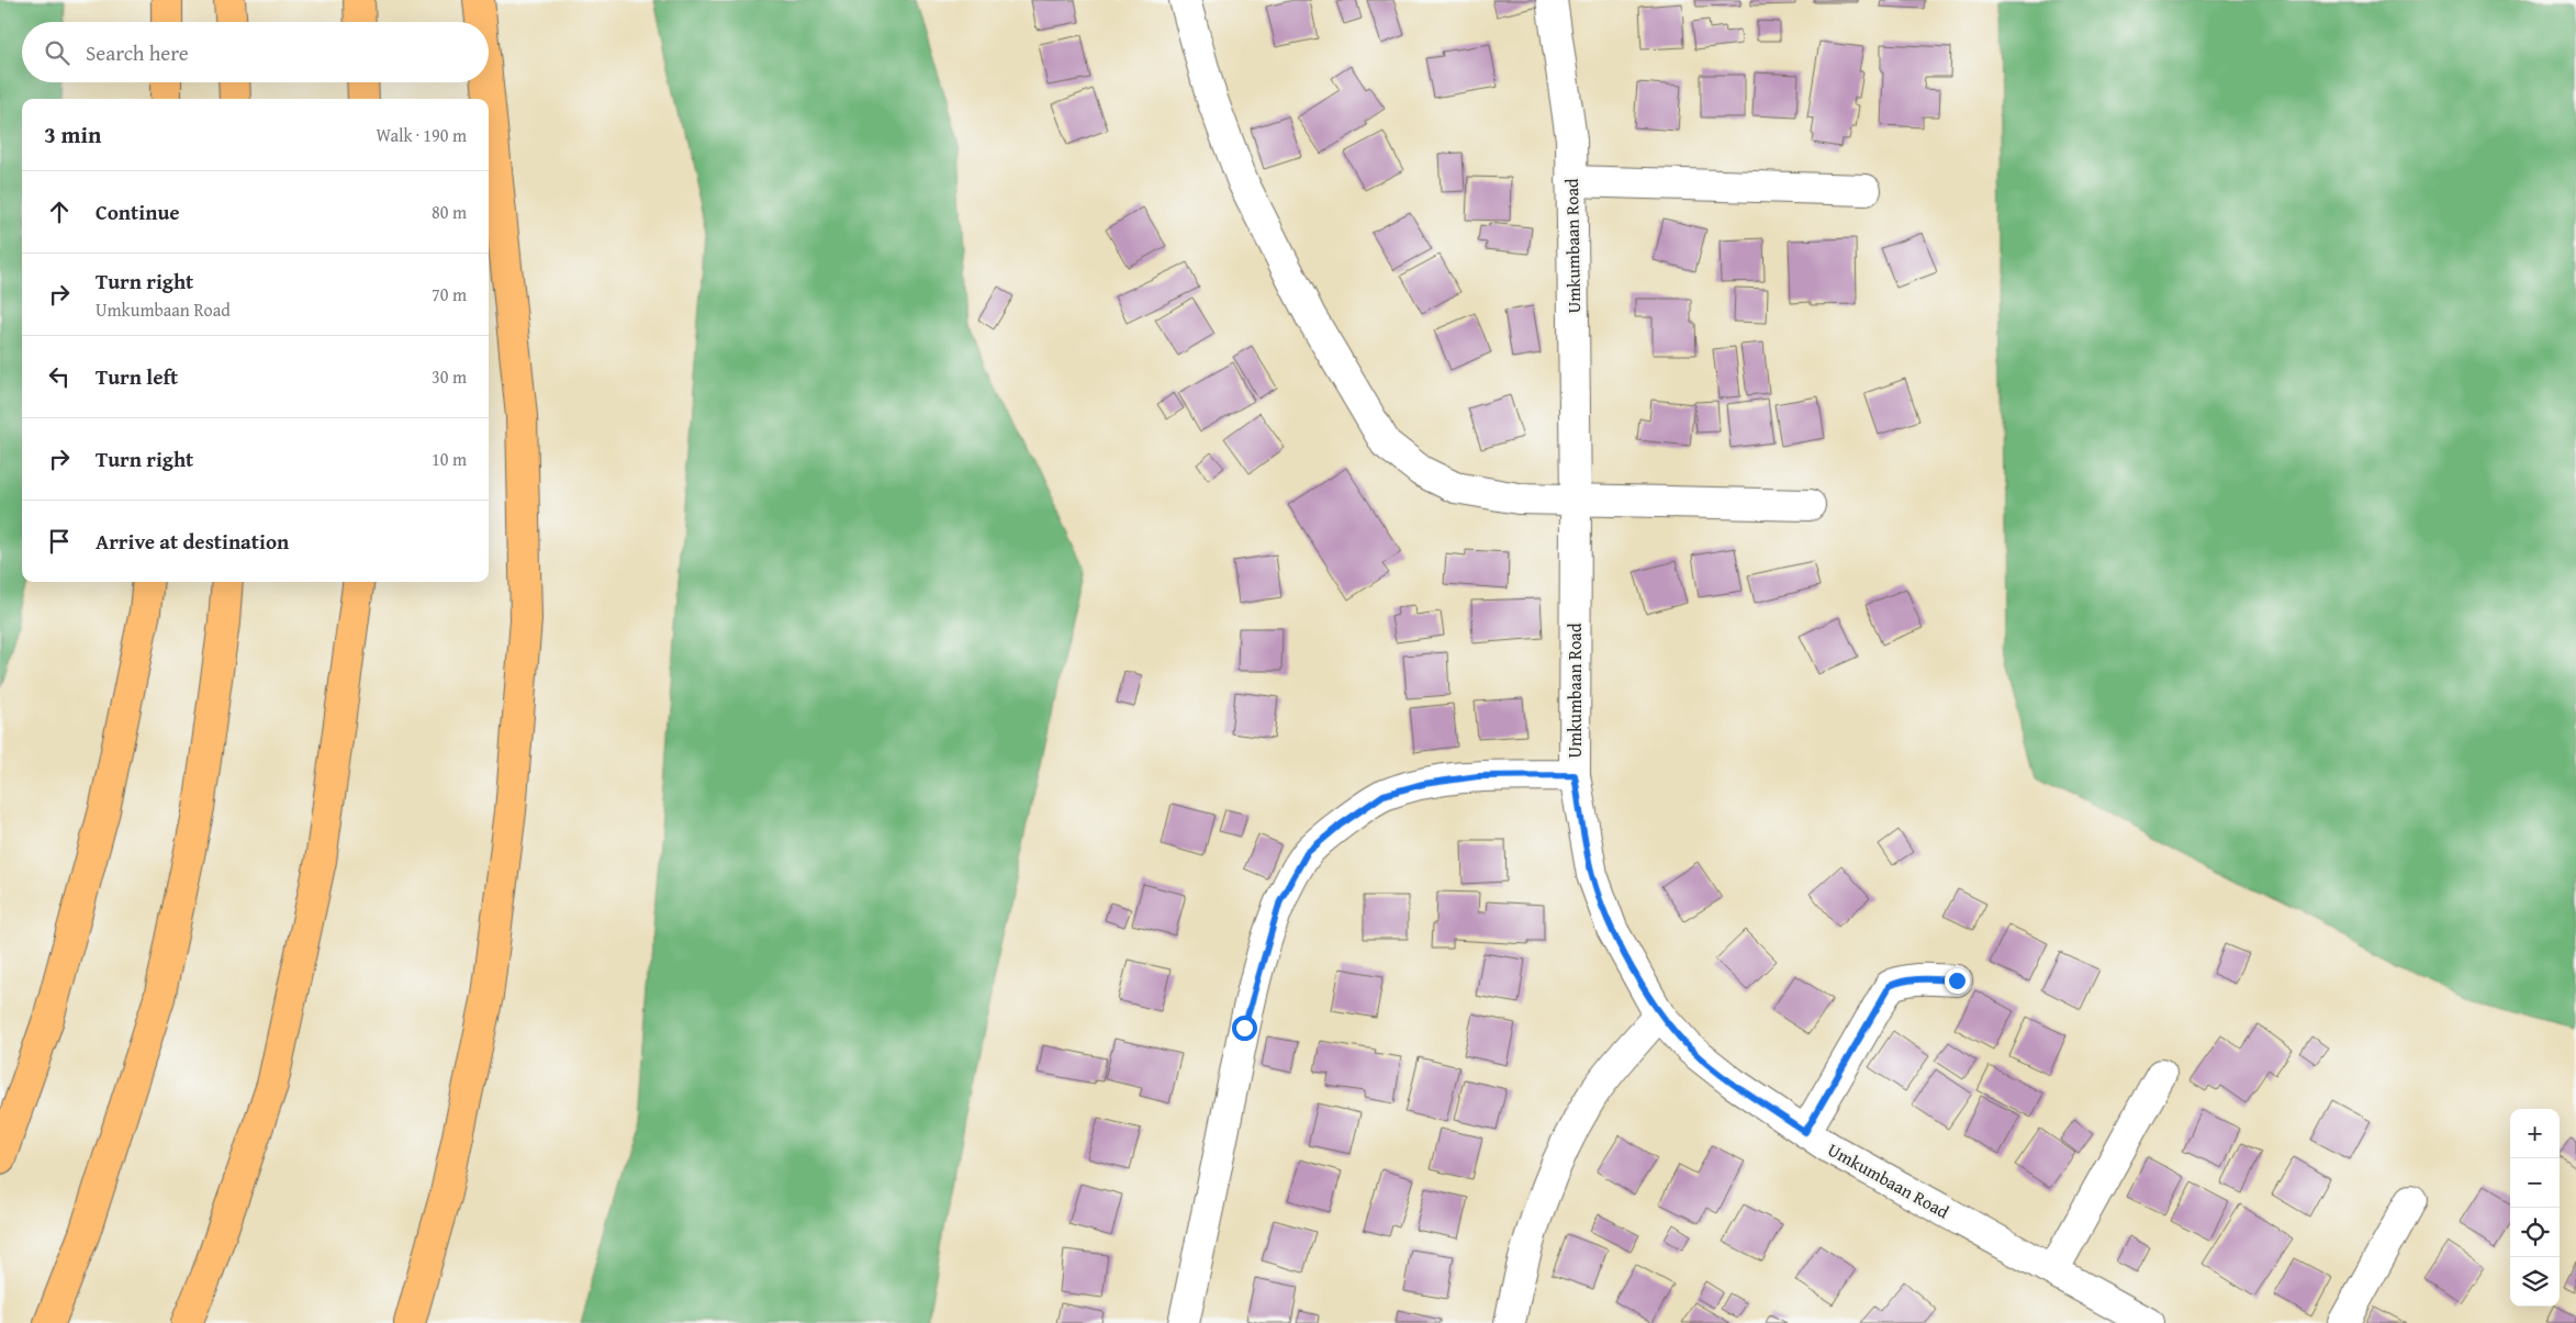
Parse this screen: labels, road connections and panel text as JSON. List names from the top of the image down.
{
  "streets": {
    "street": ["Umkumbaan Road"]
  },
  "page": {
    "search": "Search here",
    "heading": ["3 min", "Walk · 190 m"],
    "list": [
      ["Continue", "80 m"],
      ["Turn right", "Umkumbaan Road", "70 m"],
      ["Turn left", "30 m"],
      ["Turn right", "10 m"],
      "Arrive at destination"
    ],
    "map_buttons": ["+", "−"]
  }
}
